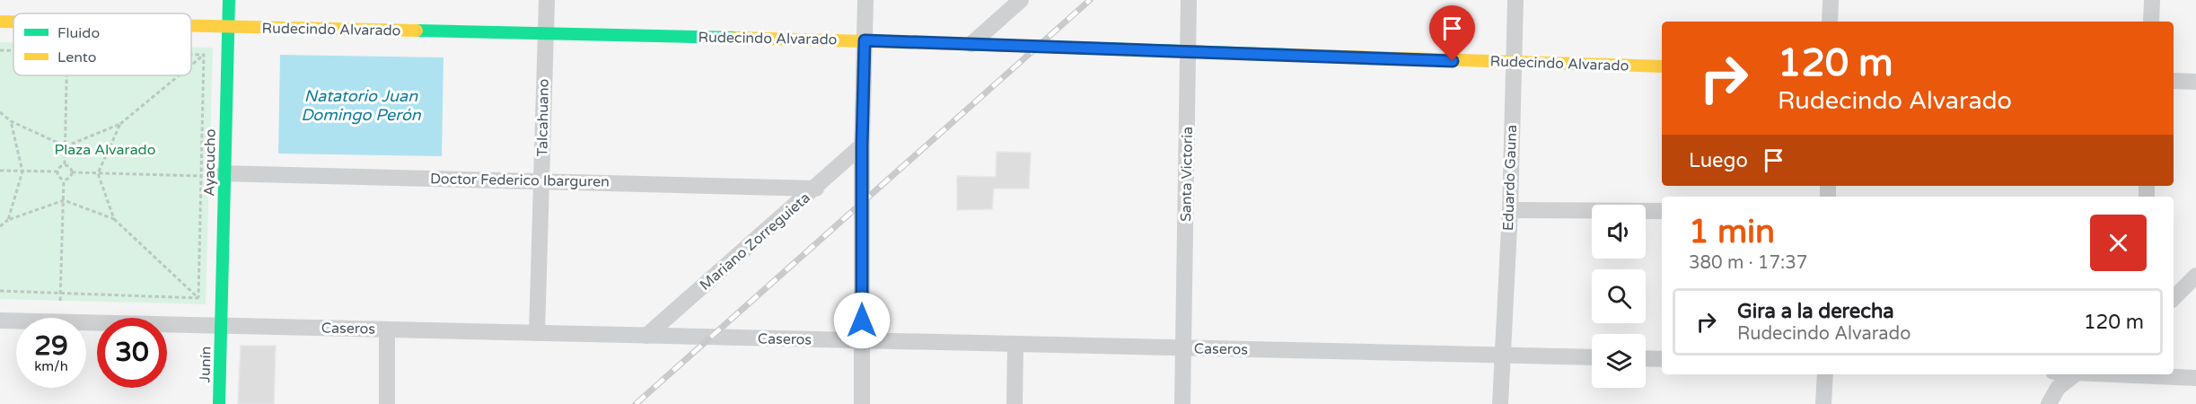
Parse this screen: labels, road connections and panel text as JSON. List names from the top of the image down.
{
  "streets": {
    "street": [
      "Rudecindo Alvarado",
      "Talcahuano",
      "Ayacucho",
      "Santa Victoria",
      "Eduardo Gauna",
      "Doctor Federico Ibarguren",
      "Mariano Zorreguieta",
      "Caseros",
      "Junín"
    ]
  },
  "crossings": [
    ["Rudecindo Alvarado", "Talcahuano"],
    ["Rudecindo Alvarado", "Ayacucho"],
    ["Rudecindo Alvarado", "Santa Victoria"],
    ["Rudecindo Alvarado", "Eduardo Gauna"],
    ["Talcahuano", "Doctor Federico Ibarguren"],
    ["Talcahuano", "Caseros"],
    ["Ayacucho", "Doctor Federico Ibarguren"],
    ["Ayacucho", "Caseros"],
    ["Ayacucho", "Junín"],
    ["Santa Victoria", "Caseros"],
    ["Eduardo Gauna", "Caseros"],
    ["Doctor Federico Ibarguren", "Mariano Zorreguieta"],
    ["Mariano Zorreguieta", "Caseros"],
    ["Caseros", "Junín"]
  ],
  "water": ["Natatorio Juan Domingo Perón"],
  "parks": ["Plaza Alvarado"],
  "legend": ["Fluido", "Lento"],
  "page": {
    "turn": ["120 m", "Rudecindo Alvarado"],
    "then": "Luego",
    "heading": ["1 min", "380 m · 17:37"],
    "list": [
      {
        "name": "Gira a la derecha",
        "note": "Rudecindo Alvarado",
        "value": "120 m"
      }
    ],
    "speed": "29 km/h",
    "limit": "30"
  }
}
